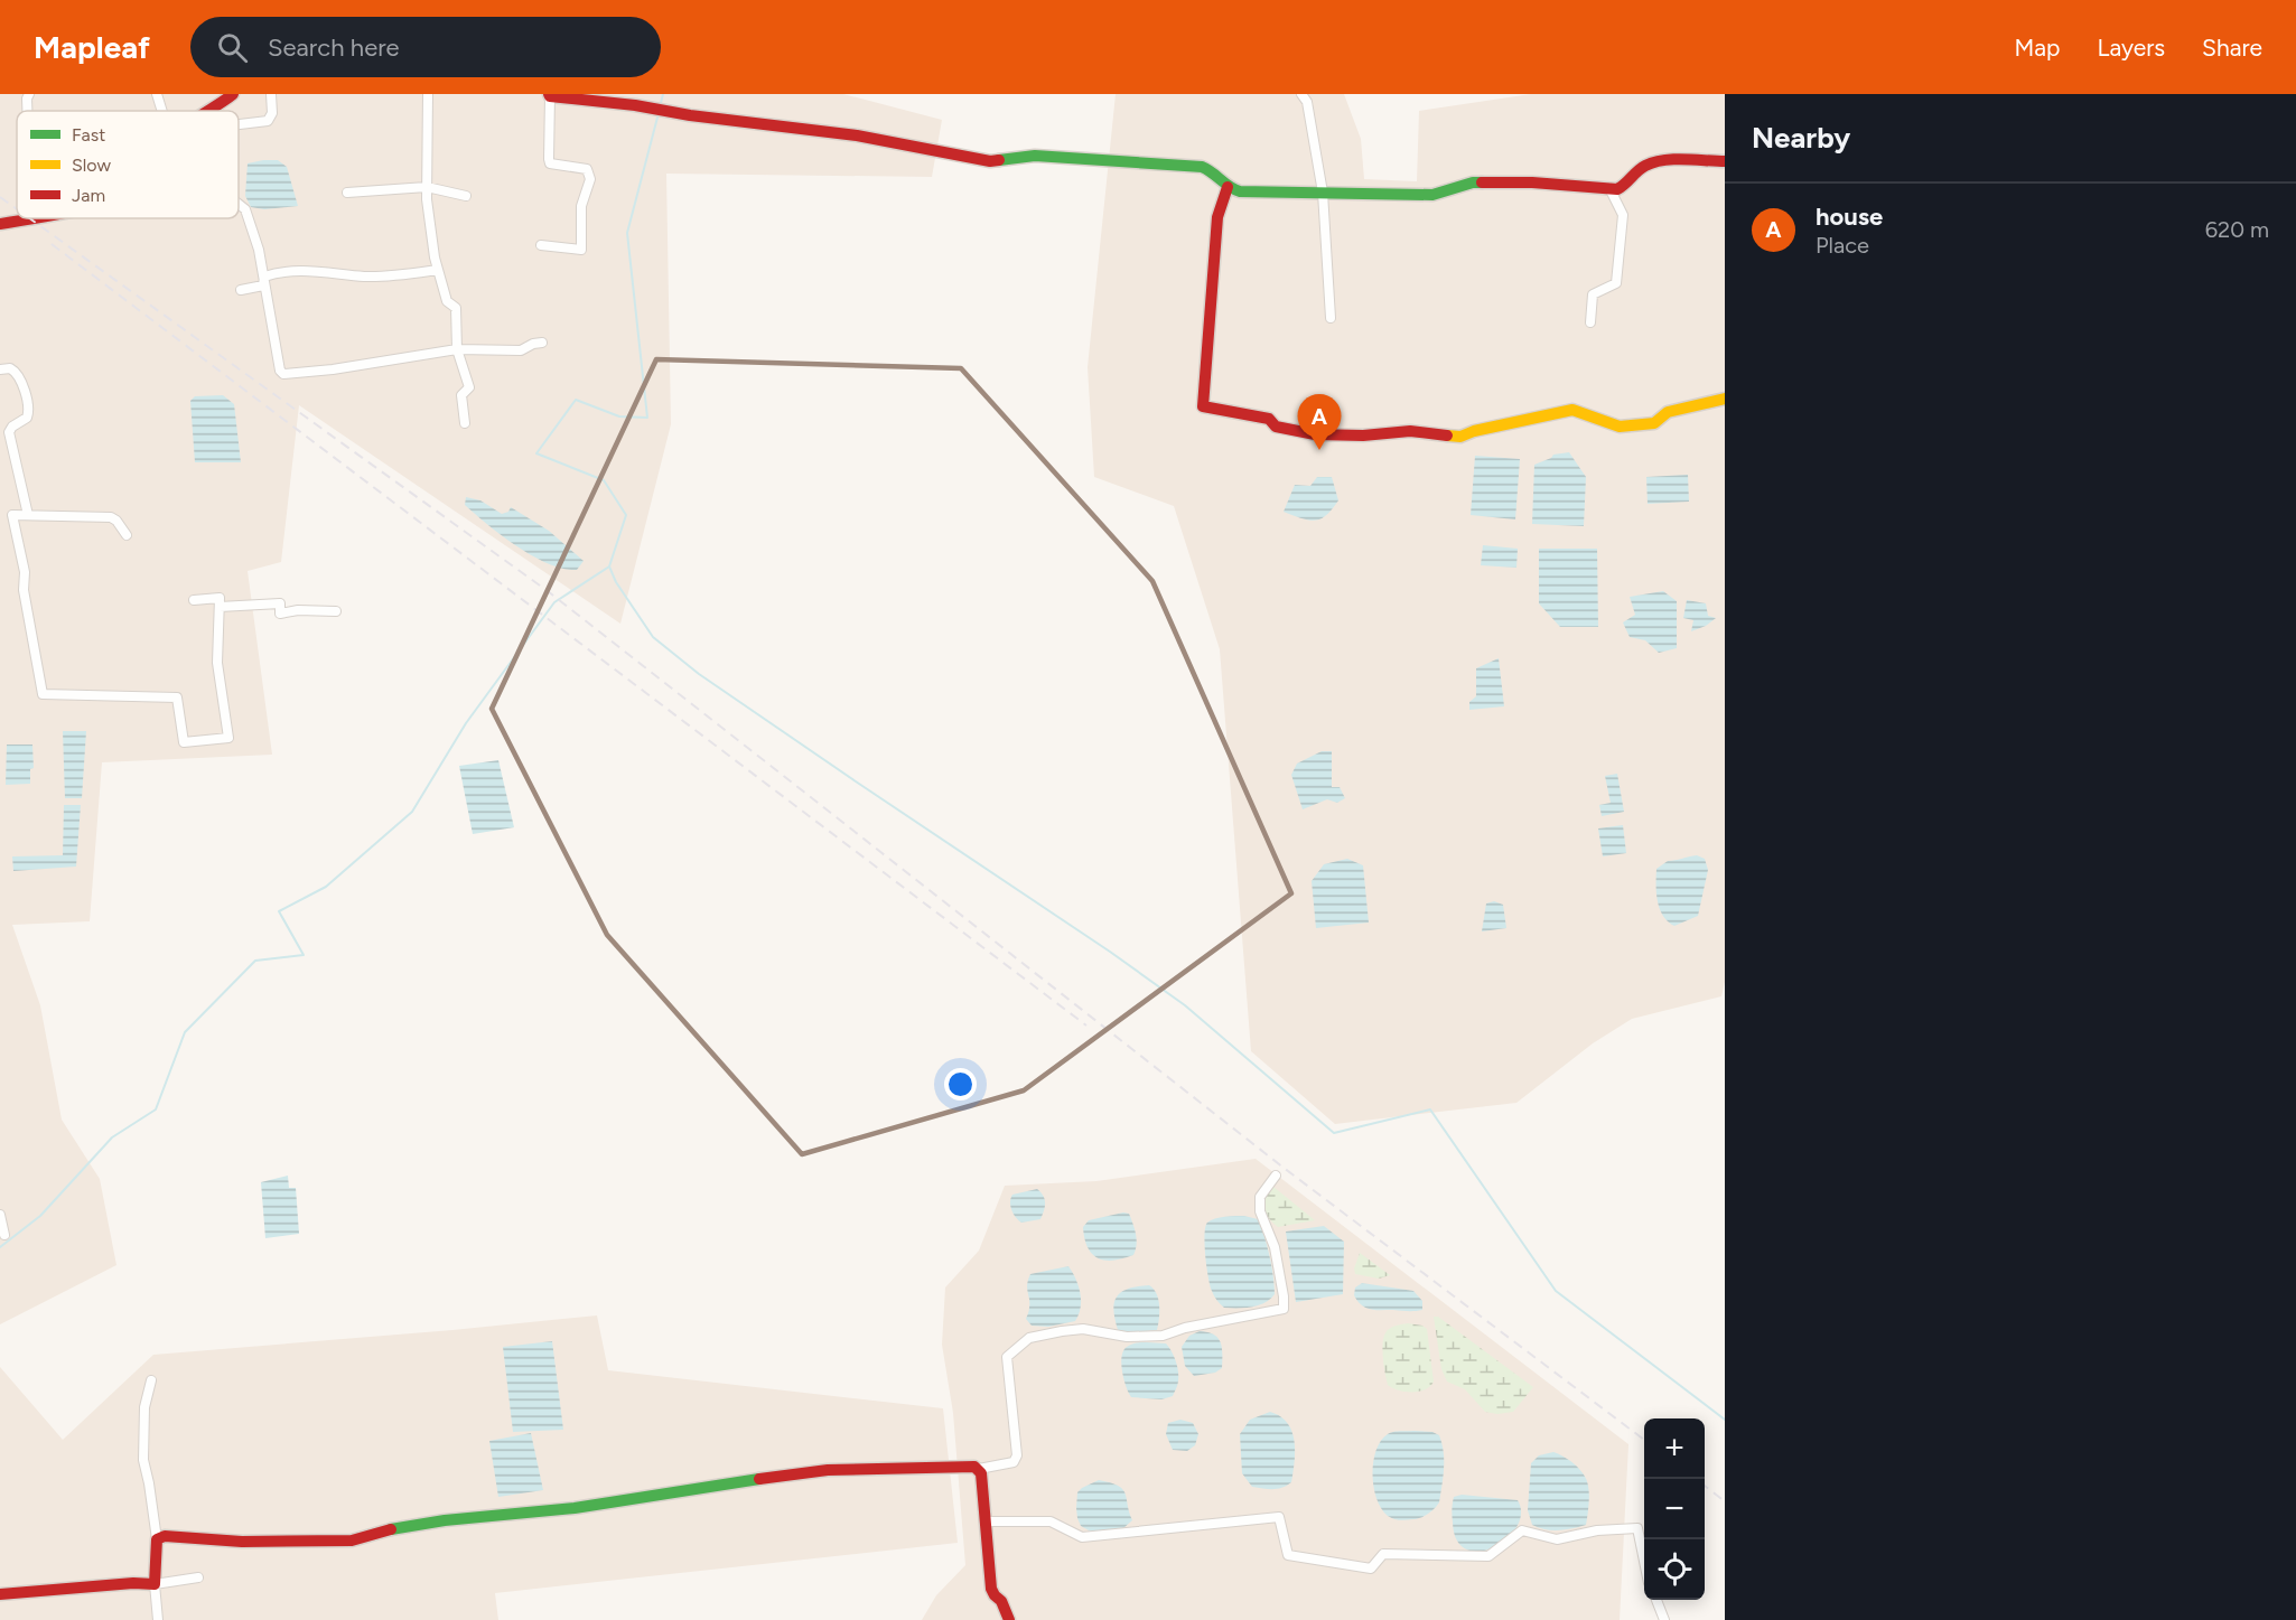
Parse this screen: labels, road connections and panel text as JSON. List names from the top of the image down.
{
  "legend": ["Fast", "Slow", "Jam"],
  "page": {
    "header": "Mapleaf",
    "search": "Search here",
    "nav": ["Map", "Layers", "Share"],
    "heading": "Nearby",
    "list": [
      {
        "mark": "A",
        "name": "house",
        "note": "Place",
        "value": "620 m"
      }
    ],
    "pins": "A",
    "map_buttons": ["+", "−"]
  }
}
